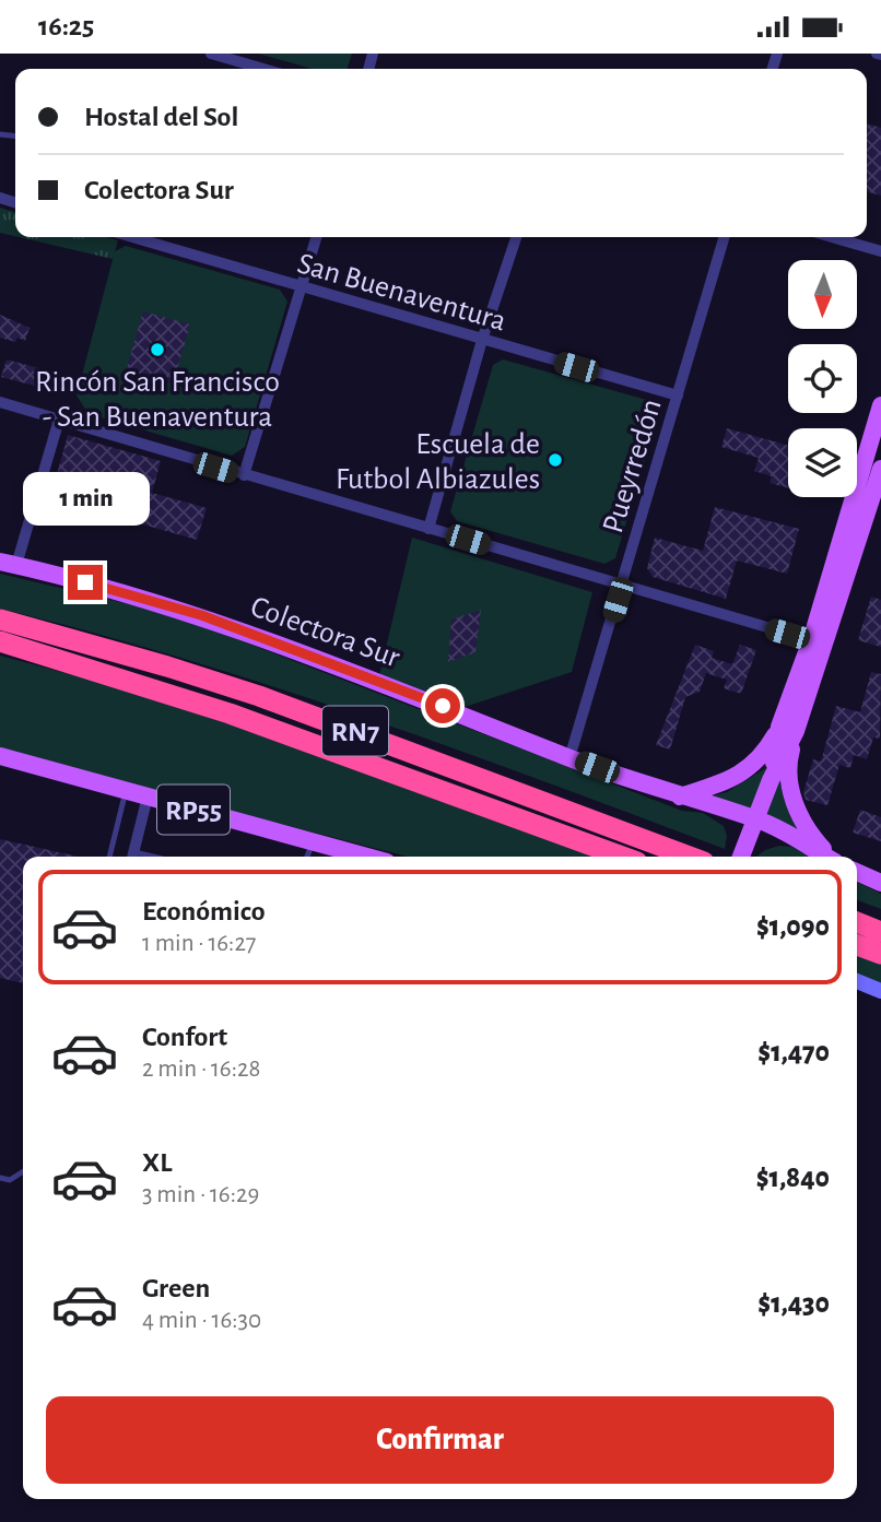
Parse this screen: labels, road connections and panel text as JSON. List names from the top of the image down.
{
  "streets": {
    "highway": ["RN7"],
    "main road": ["Colectora Sur", "RP55"],
    "street": ["San Buenaventura", "Pueyrredón"]
  },
  "crossings": [
    ["San Buenaventura", "Pueyrredón"],
    ["Pueyrredón", "Colectora Sur"]
  ],
  "places": ["Rincón San Francisco - San Buenaventura", "Escuela de Futbol Albiazules"],
  "north": "bottom",
  "page": {
    "status": "16:25",
    "banner": ["Hostal del Sol", "Colectora Sur"],
    "bubble": "1 min",
    "list": [
      {
        "name": "Económico",
        "note": "1 min · 16:27",
        "value": "$1,090"
      },
      {
        "name": "Confort",
        "note": "2 min · 16:28",
        "value": "$1,470"
      },
      {
        "name": "XL",
        "note": "3 min · 16:29",
        "value": "$1,840"
      },
      {
        "name": "Green",
        "note": "4 min · 16:30",
        "value": "$1,430"
      }
    ],
    "buttons": "Confirmar"
  }
}
